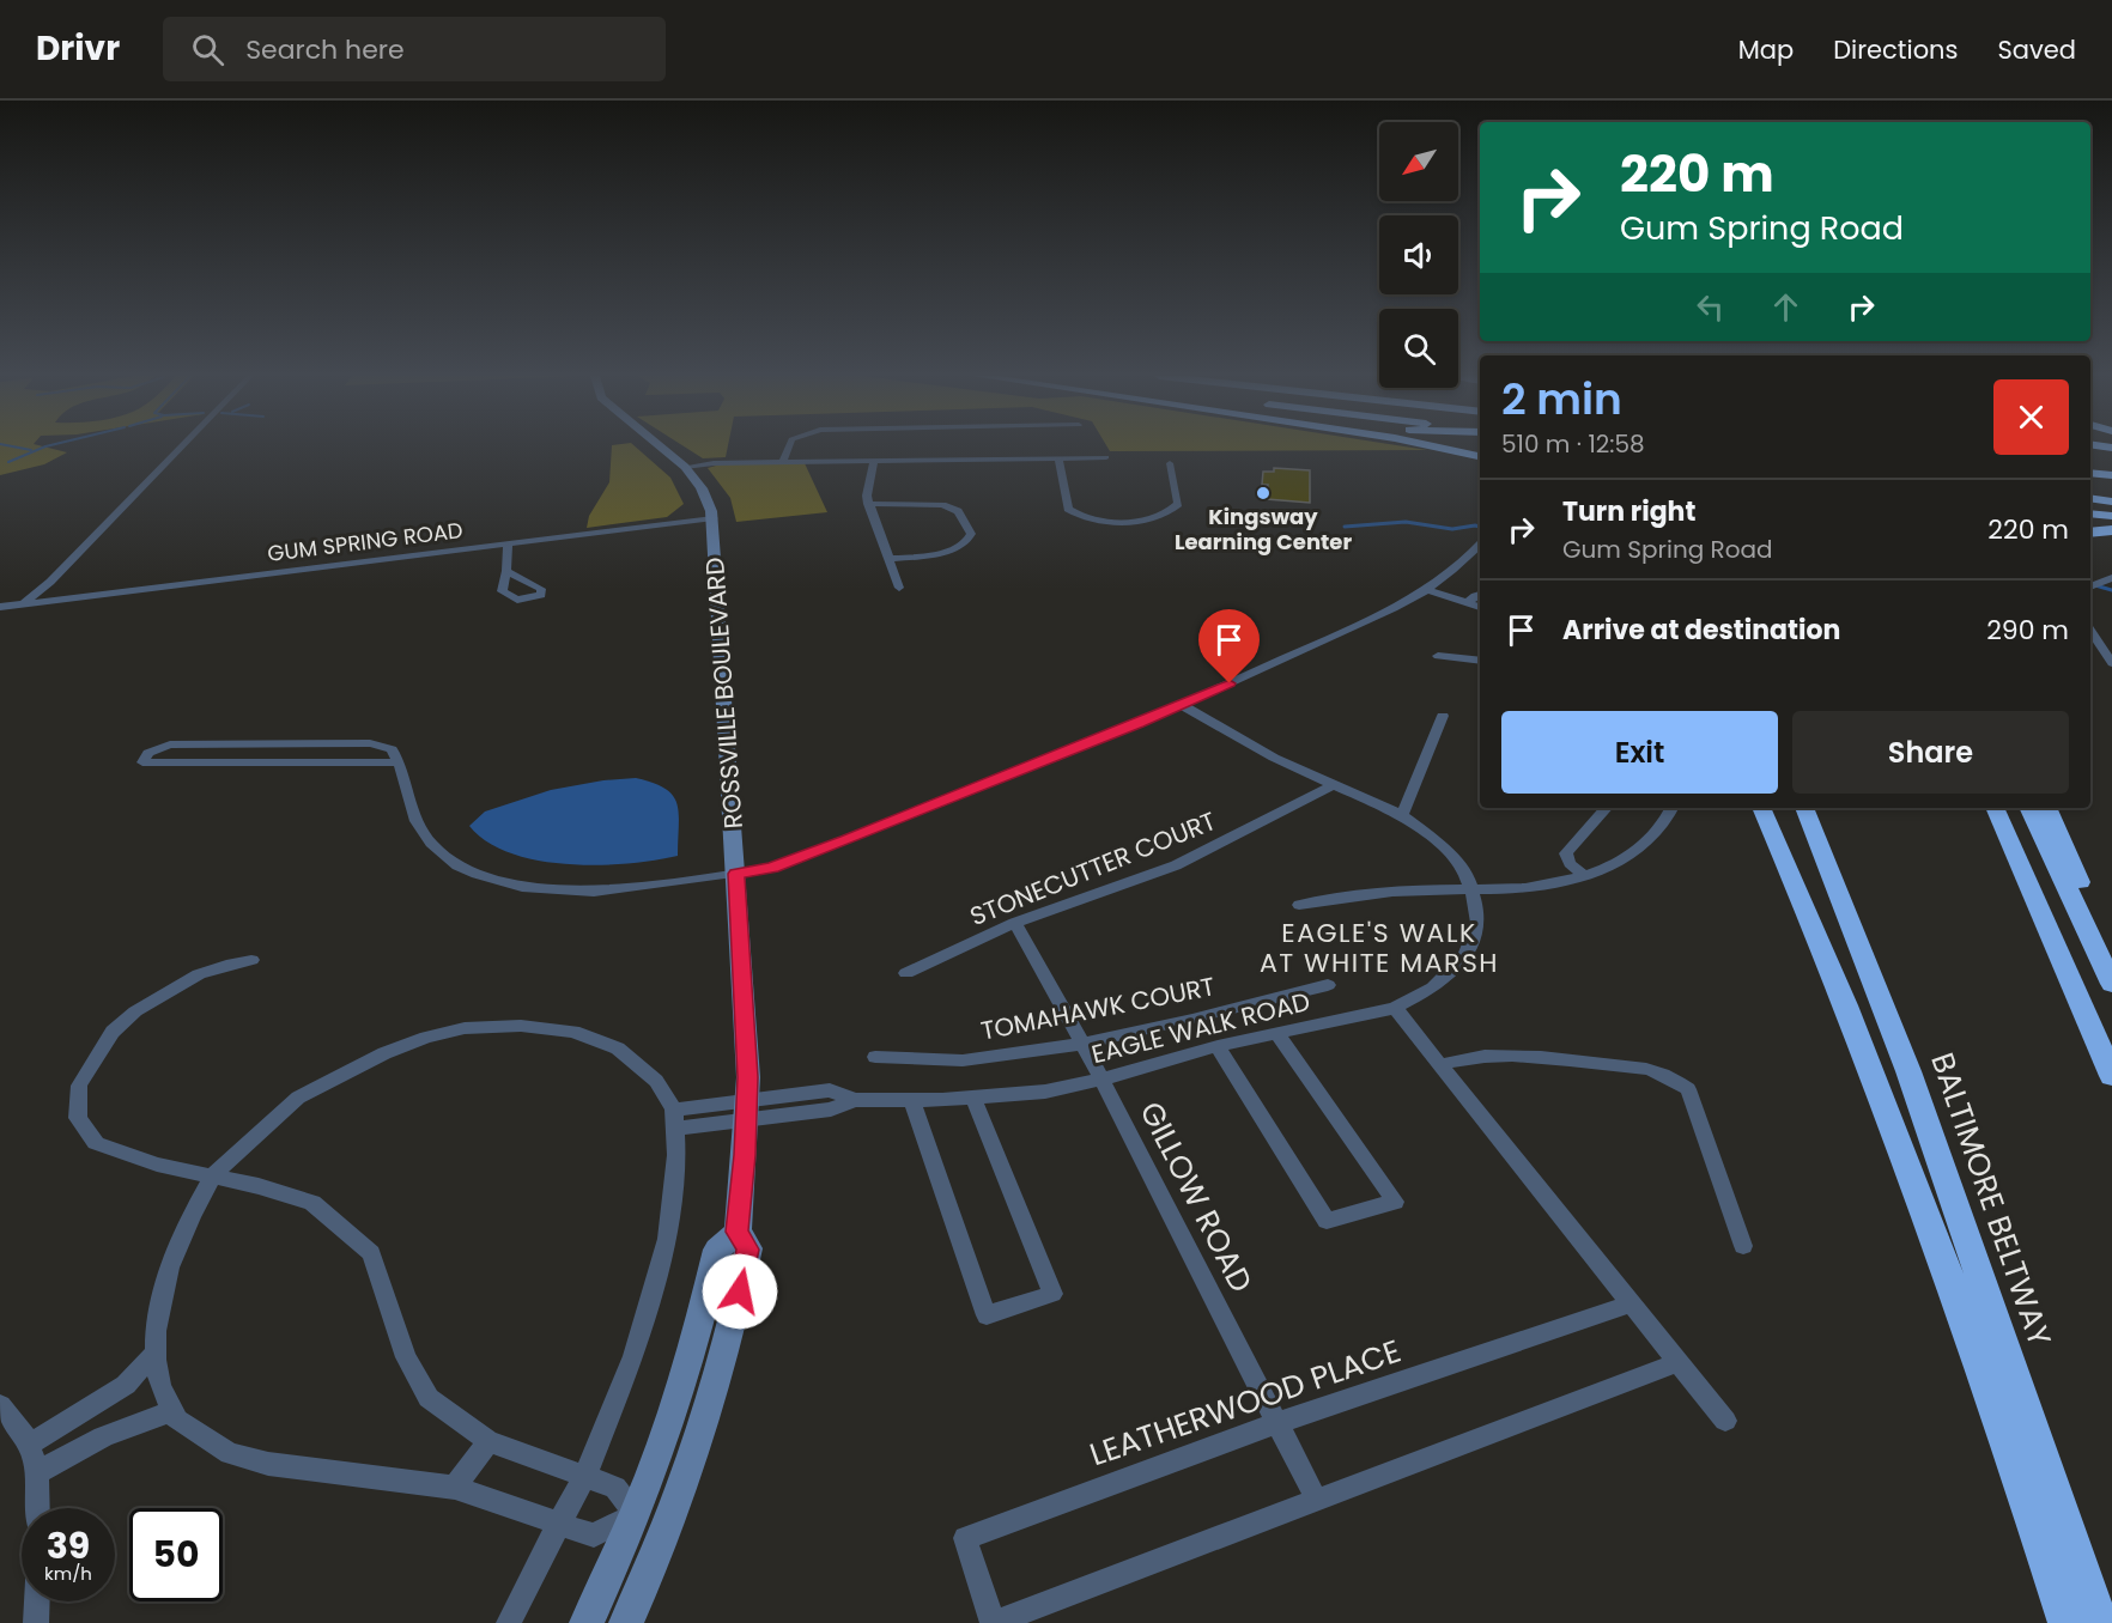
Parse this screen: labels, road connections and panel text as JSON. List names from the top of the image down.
{
  "streets": {
    "highway": ["BALTIMORE BELTWAY"],
    "main road": ["ROSSVILLE BOULEVARD"],
    "street": [
      "GUM SPRING ROAD",
      "STONECUTTER COURT",
      "TOMAHAWK COURT",
      "EAGLE WALK ROAD",
      "GILLOW ROAD",
      "LEATHERWOOD PLACE"
    ]
  },
  "crossings": [
    ["GUM SPRING ROAD", "ROSSVILLE BOULEVARD"],
    ["ROSSVILLE BOULEVARD", "EAGLE WALK ROAD"],
    ["STONECUTTER COURT", "EAGLE WALK ROAD"],
    ["STONECUTTER COURT", "GILLOW ROAD"],
    ["TOMAHAWK COURT", "GILLOW ROAD"],
    ["EAGLE WALK ROAD", "GILLOW ROAD"],
    ["GILLOW ROAD", "LEATHERWOOD PLACE"]
  ],
  "districts": ["EAGLE'S WALK AT WHITE MARSH"],
  "places": ["Kingsway Learning Center"],
  "north": "bottom left",
  "page": {
    "header": "Drivr",
    "search": "Search here",
    "nav": ["Map", "Directions", "Saved"],
    "turn": ["220 m", "Gum Spring Road"],
    "heading": ["2 min", "510 m · 12:58"],
    "list": [
      {
        "name": "Turn right",
        "note": "Gum Spring Road",
        "value": "220 m"
      },
      {
        "name": "Arrive at destination",
        "value": "290 m"
      }
    ],
    "buttons": ["Exit", "Share"],
    "speed": "39 km/h",
    "limit": "50"
  }
}
